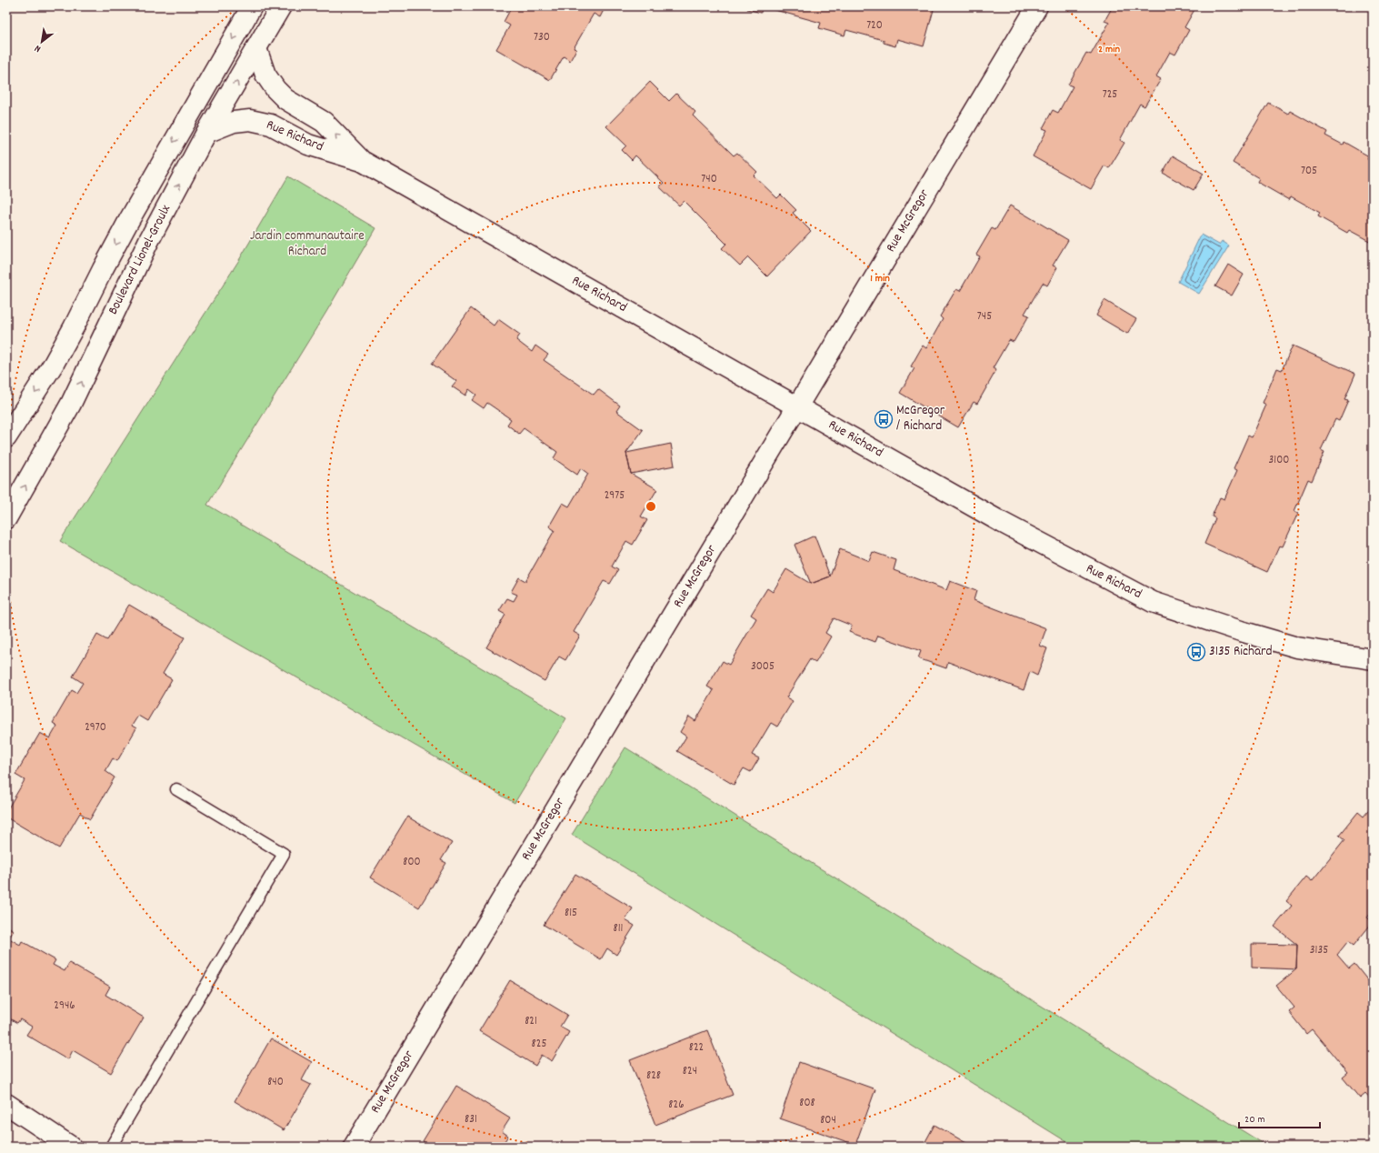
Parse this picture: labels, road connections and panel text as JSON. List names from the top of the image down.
{
  "streets": {
    "street": ["Rue Richard", "Rue McGregor", "Boulevard Lionel-Groulx"]
  },
  "crossings": [
    ["Rue Richard", "Rue McGregor"],
    ["Rue Richard", "Boulevard Lionel-Groulx"]
  ],
  "parks": ["Jardin communautaire Richard"],
  "places": {
    "bus stop": ["McGregor / Richard", "3135 Richard"]
  },
  "house_numbers": [
    "720",
    "730",
    "725",
    "705",
    "740",
    "745",
    "3100",
    "2975",
    "3005",
    "2970",
    "800",
    "815",
    "811",
    "3135",
    "2946",
    "821",
    "825",
    "822",
    "824",
    "828",
    "840",
    "808",
    "826",
    "831",
    "804"
  ],
  "scale_bar": "20 m",
  "north": "bottom left",
  "rings": ["2 min", "1 min"]
}
